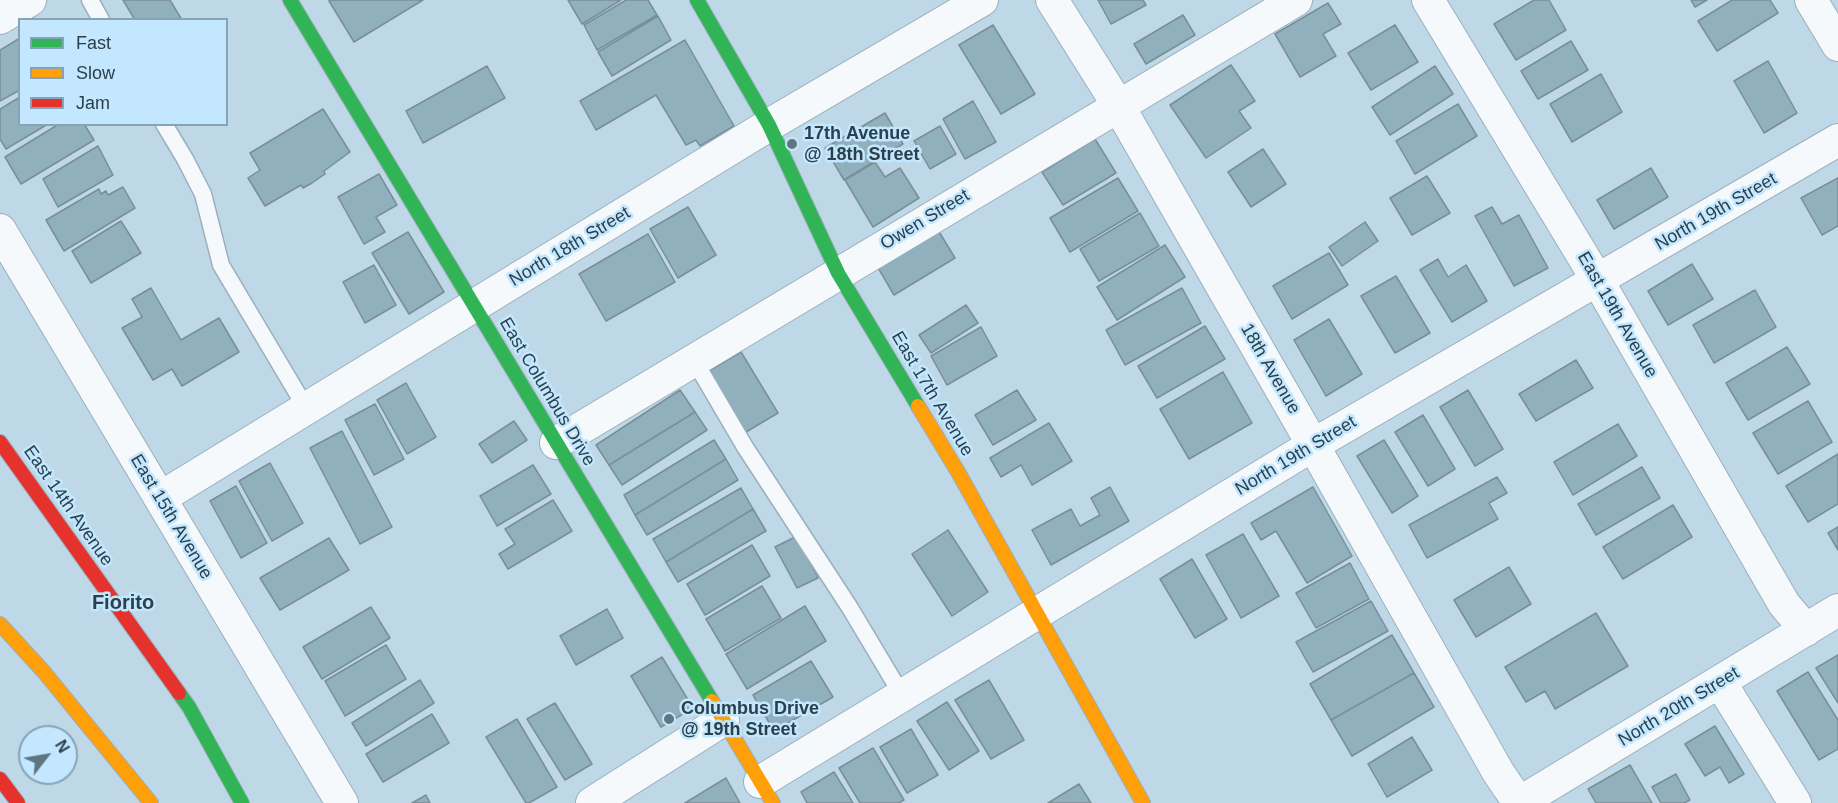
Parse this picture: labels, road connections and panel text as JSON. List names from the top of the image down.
{
  "streets": {
    "main road": ["East Columbus Drive", "East 17th Avenue", "East 14th Avenue"],
    "street": [
      "North 19th Street",
      "Owen Street",
      "North 18th Street",
      "East 19th Avenue",
      "18th Avenue",
      "East 15th Avenue",
      "North 20th Street"
    ]
  },
  "crossings": [
    ["North 19th Street", "East 19th Avenue"],
    ["North 19th Street", "18th Avenue"],
    ["North 19th Street", "East Columbus Drive"],
    ["North 19th Street", "East 17th Avenue"],
    ["Owen Street", "18th Avenue"],
    ["Owen Street", "East Columbus Drive"],
    ["Owen Street", "East 17th Avenue"],
    ["North 18th Street", "East Columbus Drive"],
    ["North 18th Street", "East 17th Avenue"],
    ["North 18th Street", "East 15th Avenue"],
    ["East 19th Avenue", "North 20th Street"],
    ["18th Avenue", "North 20th Street"]
  ],
  "districts": ["Fiorito"],
  "places": ["17th Avenue @ 18th Street", "Columbus Drive @ 19th Street"],
  "legend": ["Fast", "Slow", "Jam"],
  "north": "top right"
}
